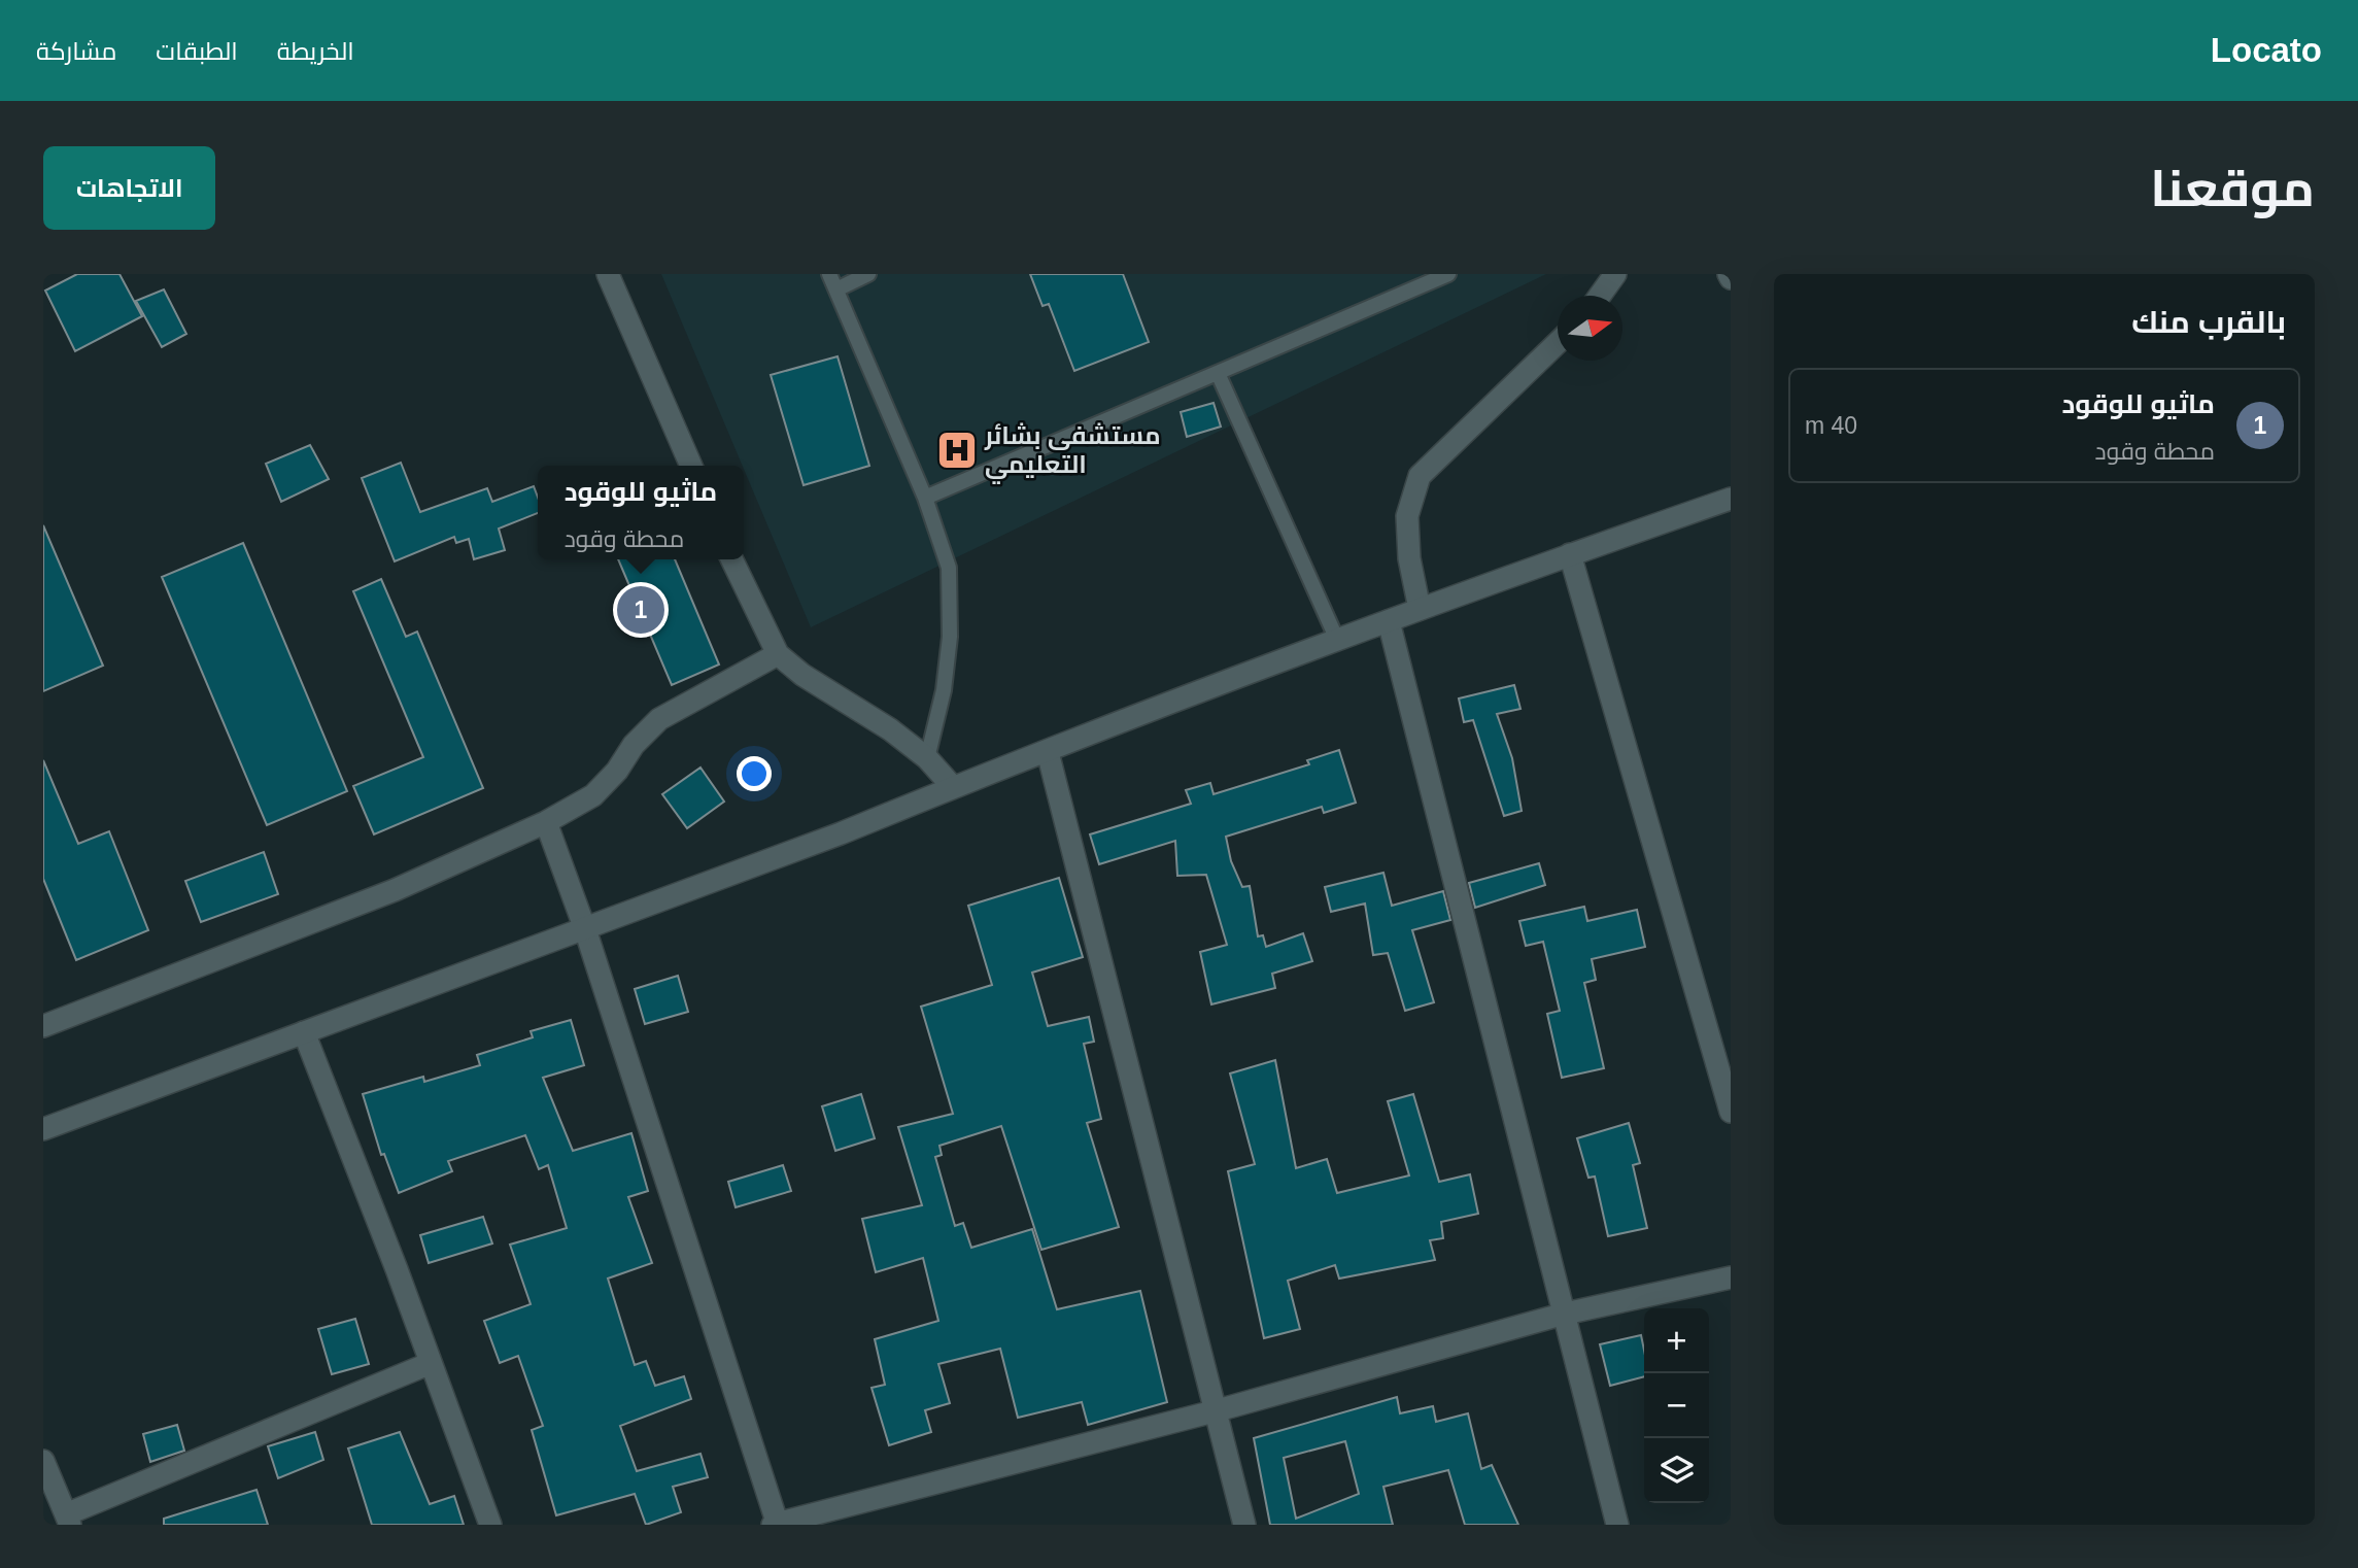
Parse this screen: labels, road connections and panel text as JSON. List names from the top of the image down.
{
  "places": {
    "hospital": ["مستشفى بشائر التعليمي"]
  },
  "north": "right",
  "page": {
    "header": "Locato",
    "nav": ["الخريطة", "الطبقات", "مشاركة"],
    "title": "موقعنا",
    "buttons": "الاتجاهات",
    "heading": "بالقرب منك",
    "list": [
      {
        "mark": "1",
        "name": "ماثيو للوقود",
        "note": "محطة وقود",
        "value": "40 m"
      }
    ],
    "popup": ["ماثيو للوقود", "محطة وقود"],
    "pins": "1",
    "map_buttons": ["+", "−"]
  }
}
